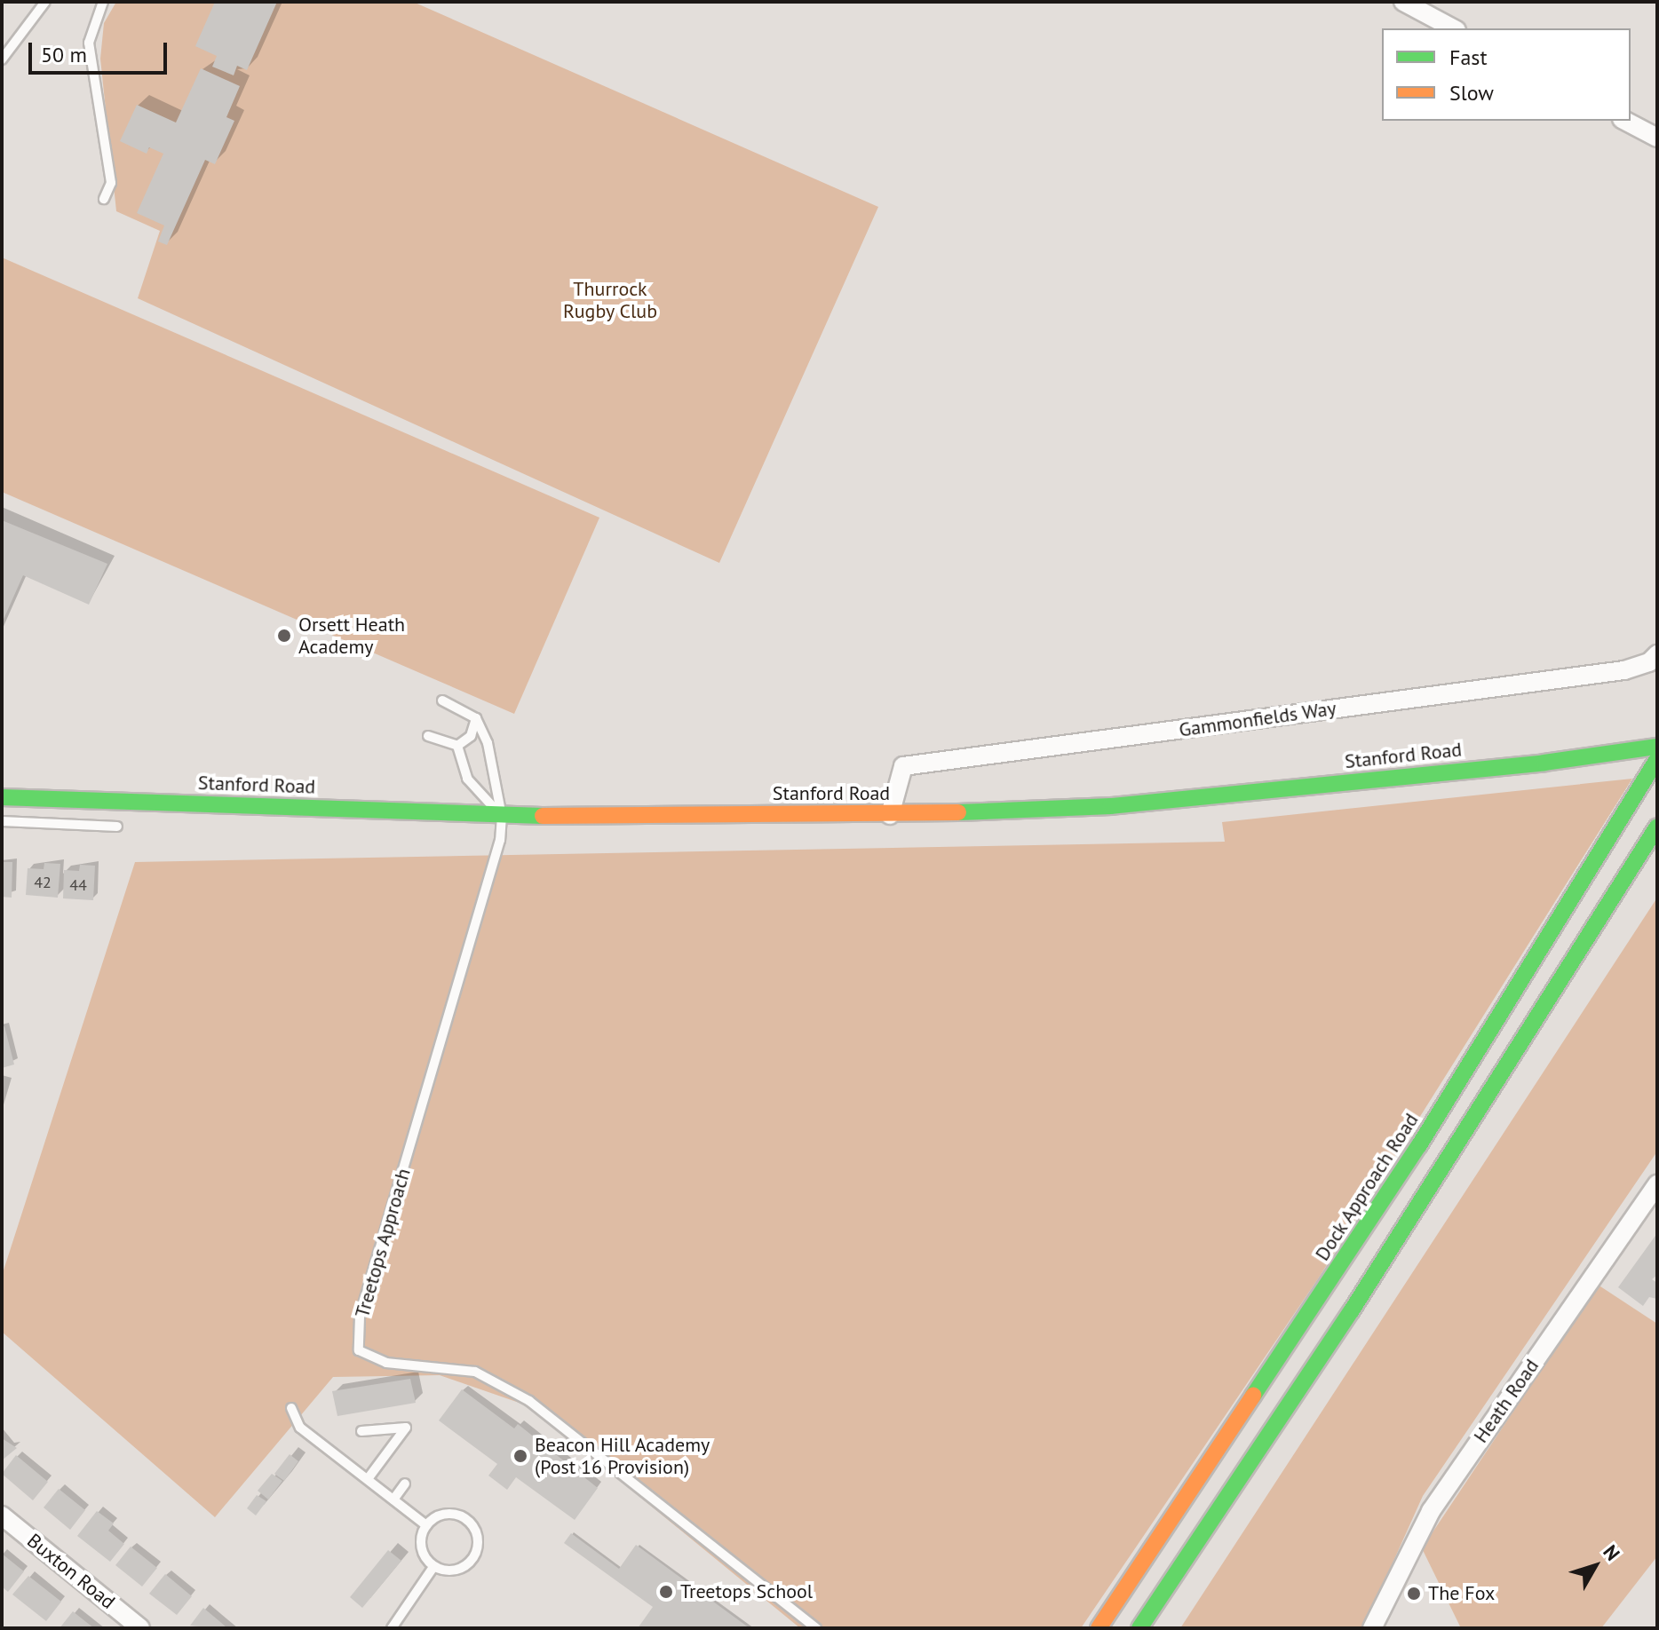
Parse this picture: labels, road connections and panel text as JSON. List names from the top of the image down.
{
  "streets": {
    "main road": ["Stanford Road", "Dock Approach Road"],
    "street": ["Gammonfields Way", "Heath Road", "Buxton Road"],
    "lane": ["Treetops Approach"]
  },
  "crossings": [
    ["Gammonfields Way", "Stanford Road"],
    ["Stanford Road", "Treetops Approach"]
  ],
  "parks": ["Thurrock Rugby Club"],
  "places": [
    "Orsett Heath Academy",
    "Beacon Hill Academy (Post 16 Provision)",
    "Treetops School",
    "The Fox"
  ],
  "house_numbers": ["42", "44"],
  "legend": ["Fast", "Slow"],
  "scale_bar": "50 m",
  "north": "top right"
}
